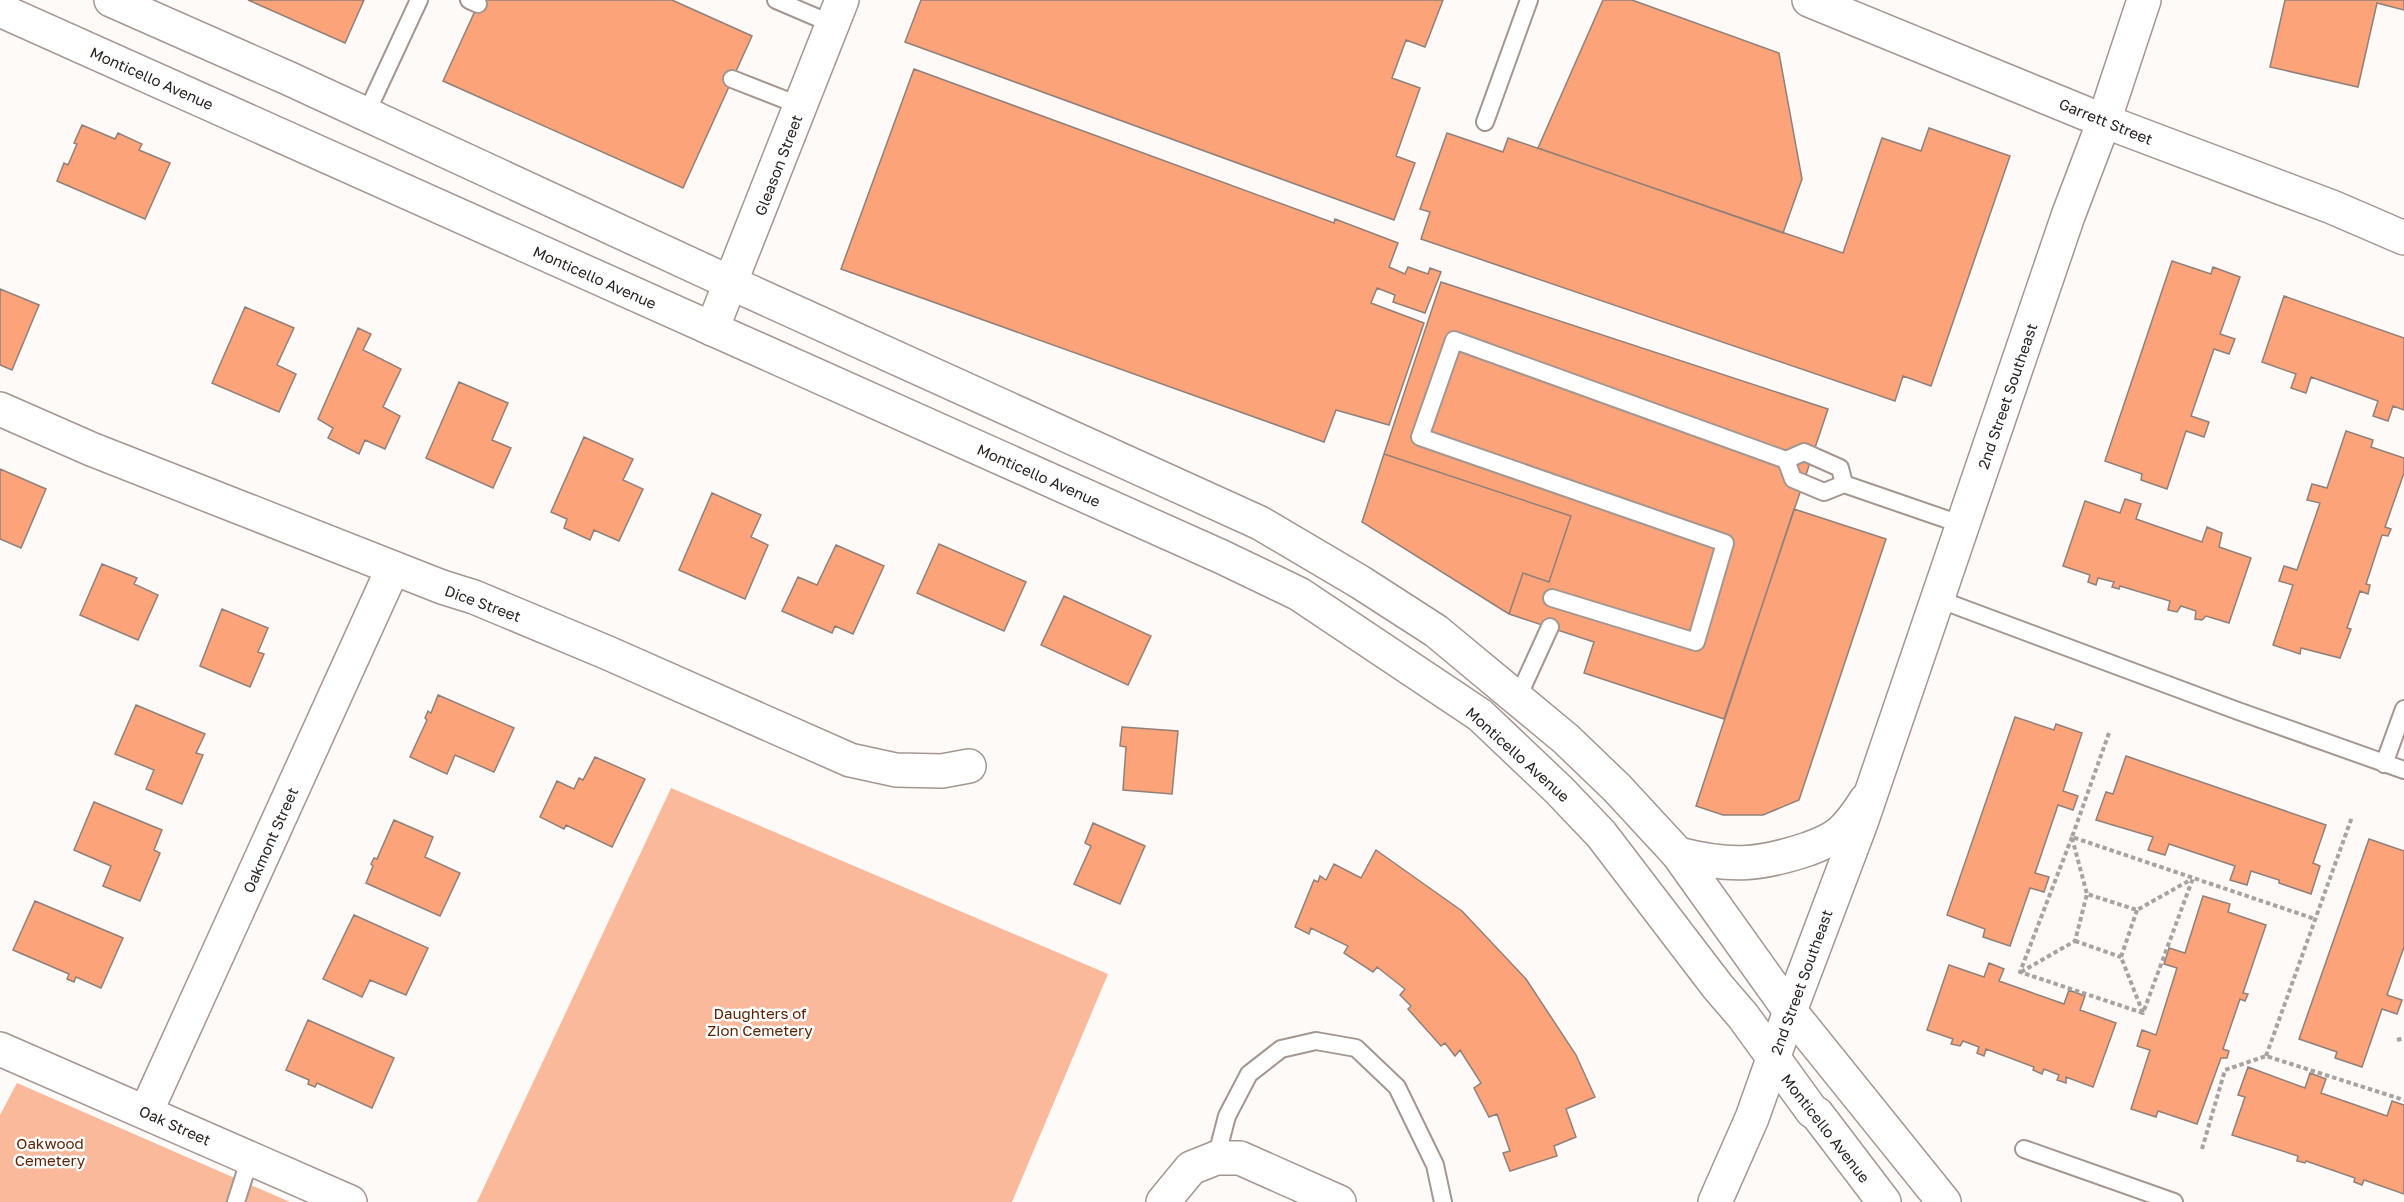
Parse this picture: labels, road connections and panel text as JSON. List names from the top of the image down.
{
  "streets": {
    "street": [
      "Monticello Avenue",
      "Garrett Street",
      "Gleason Street",
      "2nd Street Southeast",
      "Dice Street",
      "Oakmont Street",
      "Oak Street"
    ]
  },
  "crossings": [
    ["Monticello Avenue", "Gleason Street"],
    ["Monticello Avenue", "2nd Street Southeast"],
    ["Garrett Street", "2nd Street Southeast"],
    ["Dice Street", "Oakmont Street"],
    ["Oakmont Street", "Oak Street"]
  ],
  "parks": ["Daughters of Zion Cemetery", "Oakwood Cemetery"]
}
